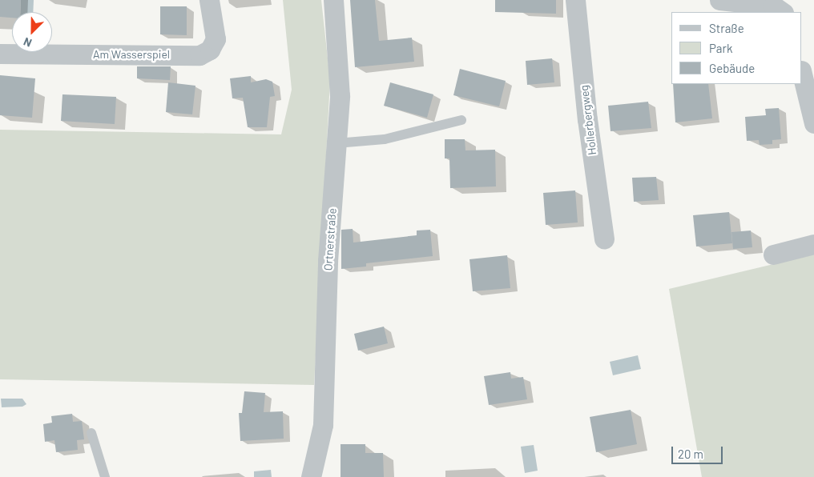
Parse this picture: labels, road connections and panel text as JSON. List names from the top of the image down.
{
  "streets": {
    "street": ["Am Wasserspiel", "Hollerbergweg", "Ortnerstraße"]
  },
  "legend": ["Straße", "Park", "Gebäude"],
  "scale_bar": "20 m",
  "north": "bottom left"
}
